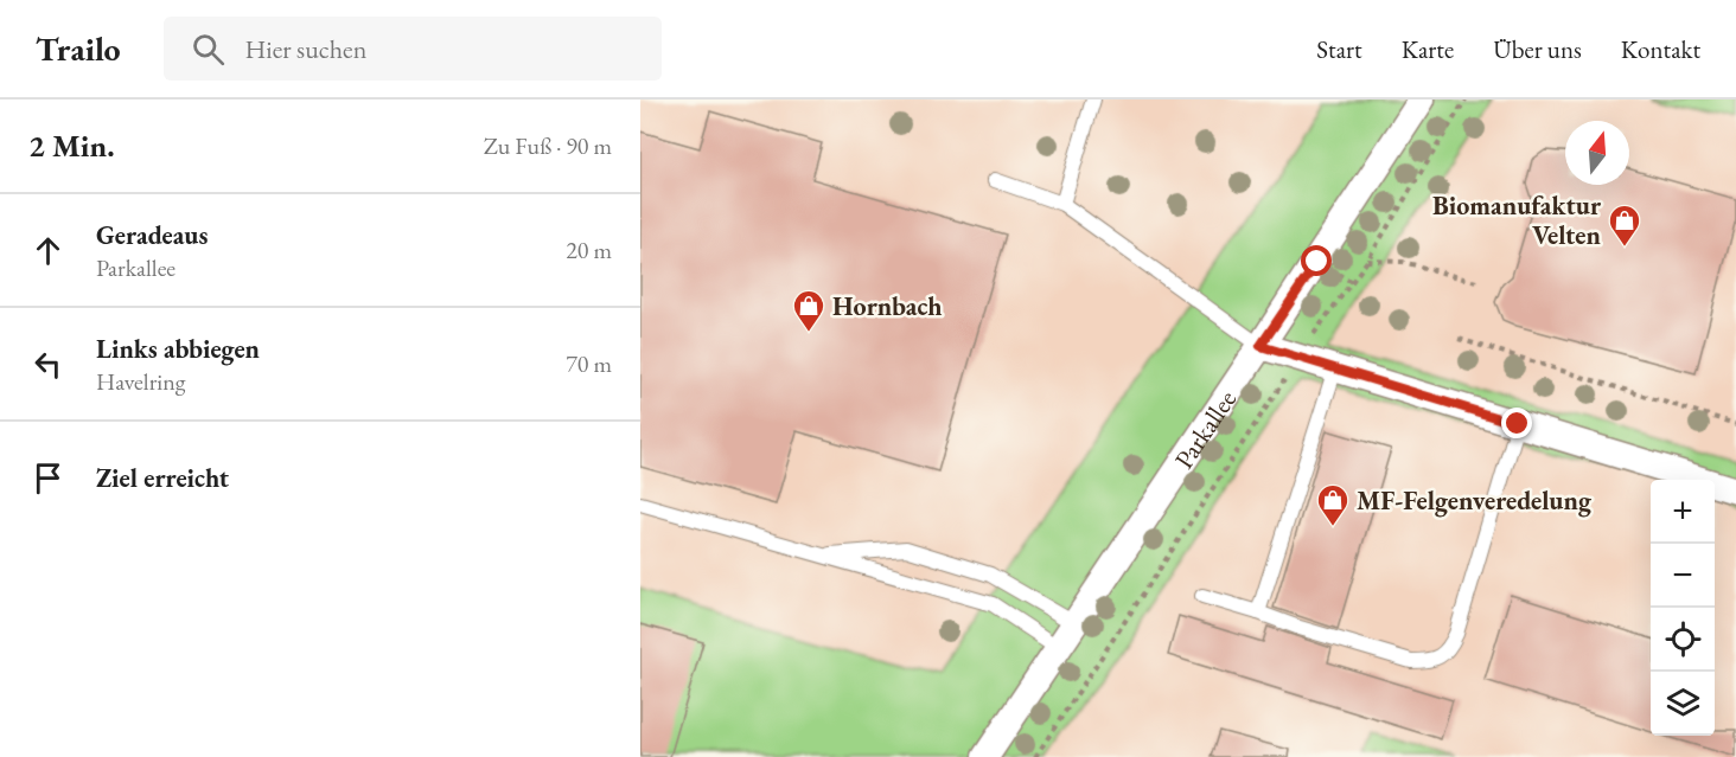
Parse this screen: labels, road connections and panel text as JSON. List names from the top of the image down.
{
  "streets": {
    "street": ["Parkallee"]
  },
  "places": {
    "shop": ["Biomanufaktur Velten", "Hornbach", "MF-Felgenveredelung"]
  },
  "north": "top",
  "page": {
    "header": "Trailo",
    "search": "Hier suchen",
    "nav": [
      "Start",
      "Karte",
      "Über uns",
      "Kontakt"
    ],
    "heading": ["2 Min.", "Zu Fuß · 90 m"],
    "list": [
      ["Geradeaus", "Parkallee", "20 m"],
      ["Links abbiegen", "Havelring", "70 m"],
      "Ziel erreicht"
    ],
    "map_buttons": ["+", "−"]
  }
}
